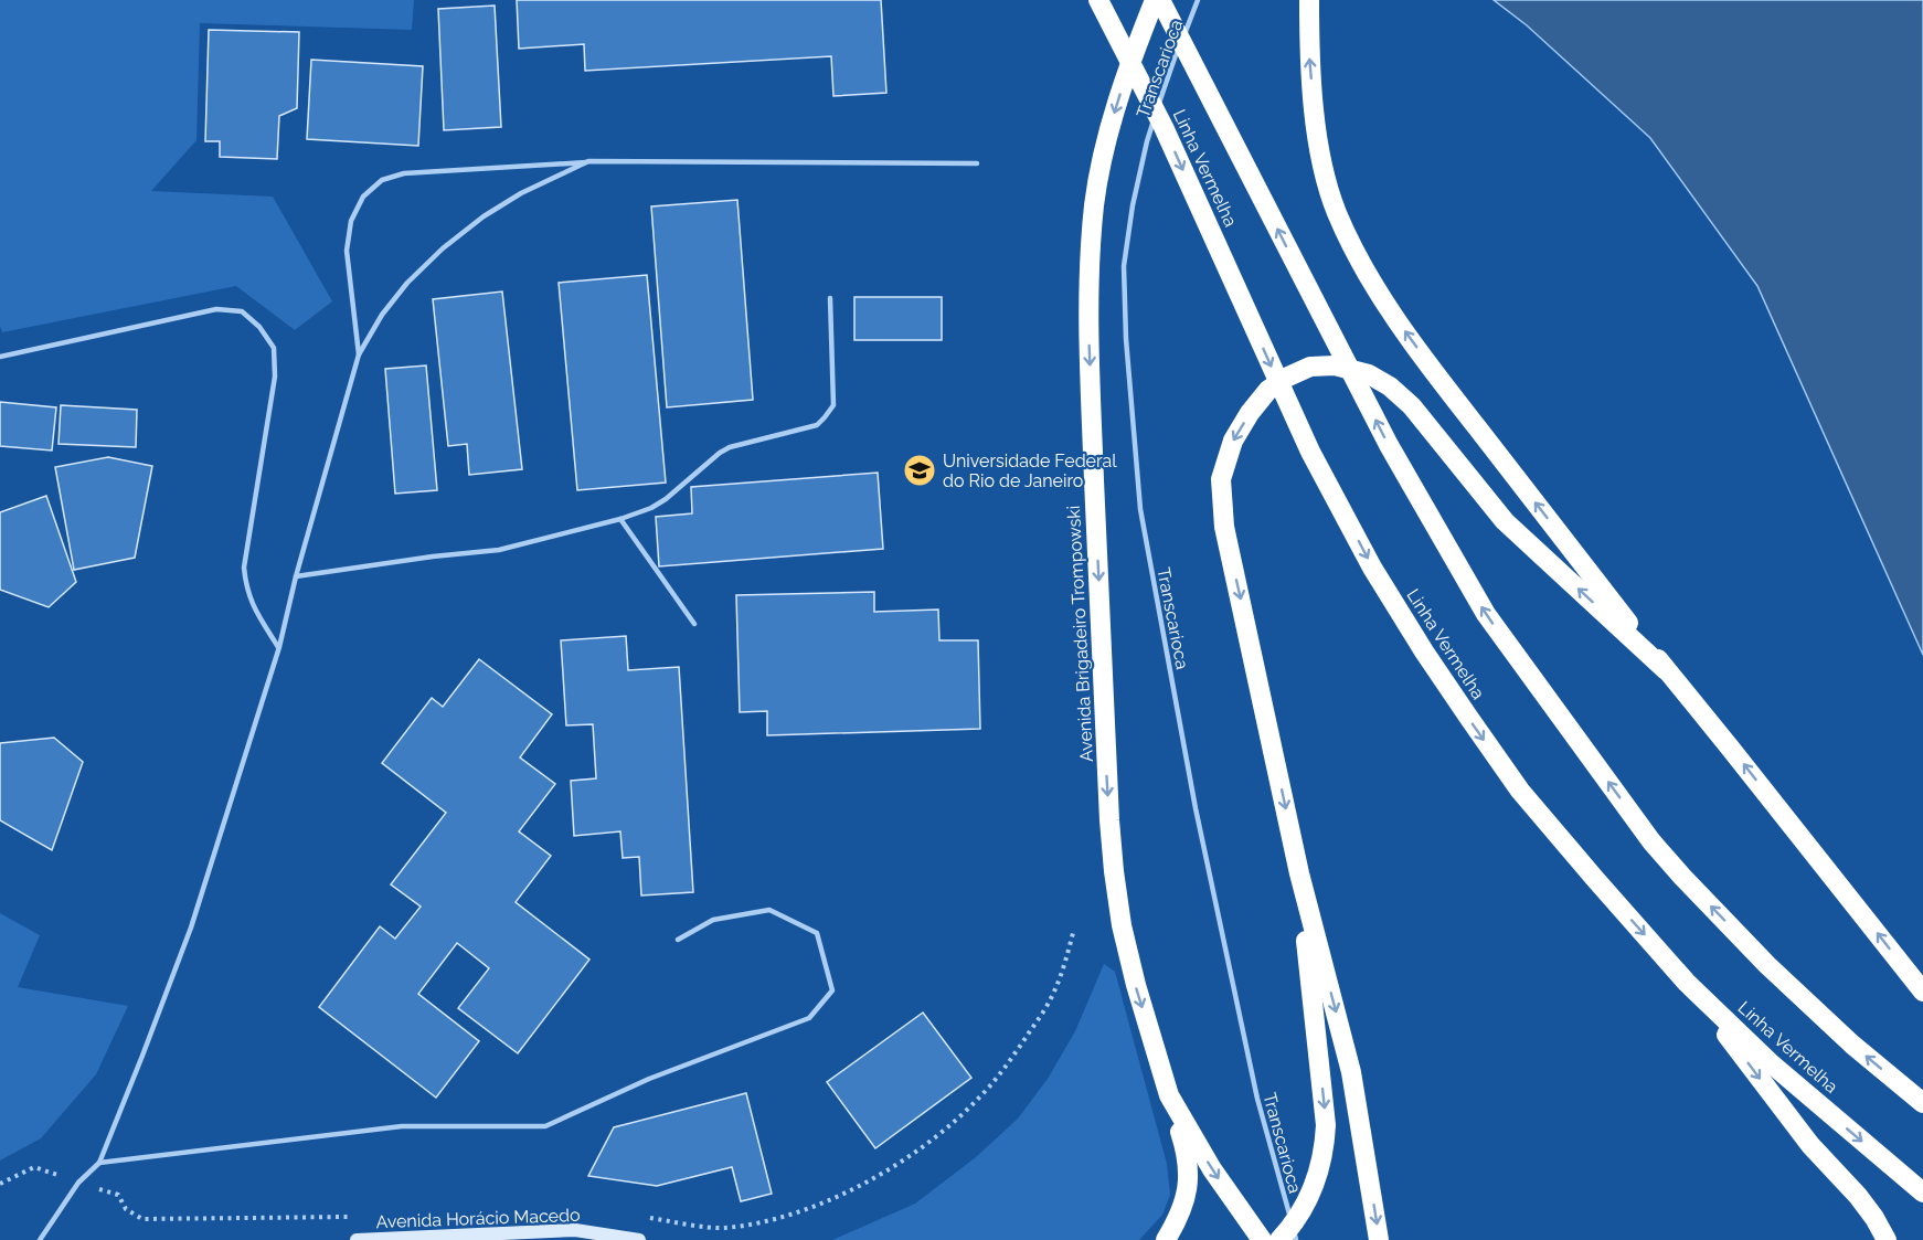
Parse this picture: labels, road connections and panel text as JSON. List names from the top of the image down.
{
  "streets": {
    "highway": ["Linha Vermelha", "Avenida Brigadeiro Trompowski"],
    "street": ["Avenida Horácio Macedo"],
    "lane": ["Transcarioca"]
  },
  "places": {
    "school or university": ["Universidade Federal do Rio de Janeiro"]
  }
}
